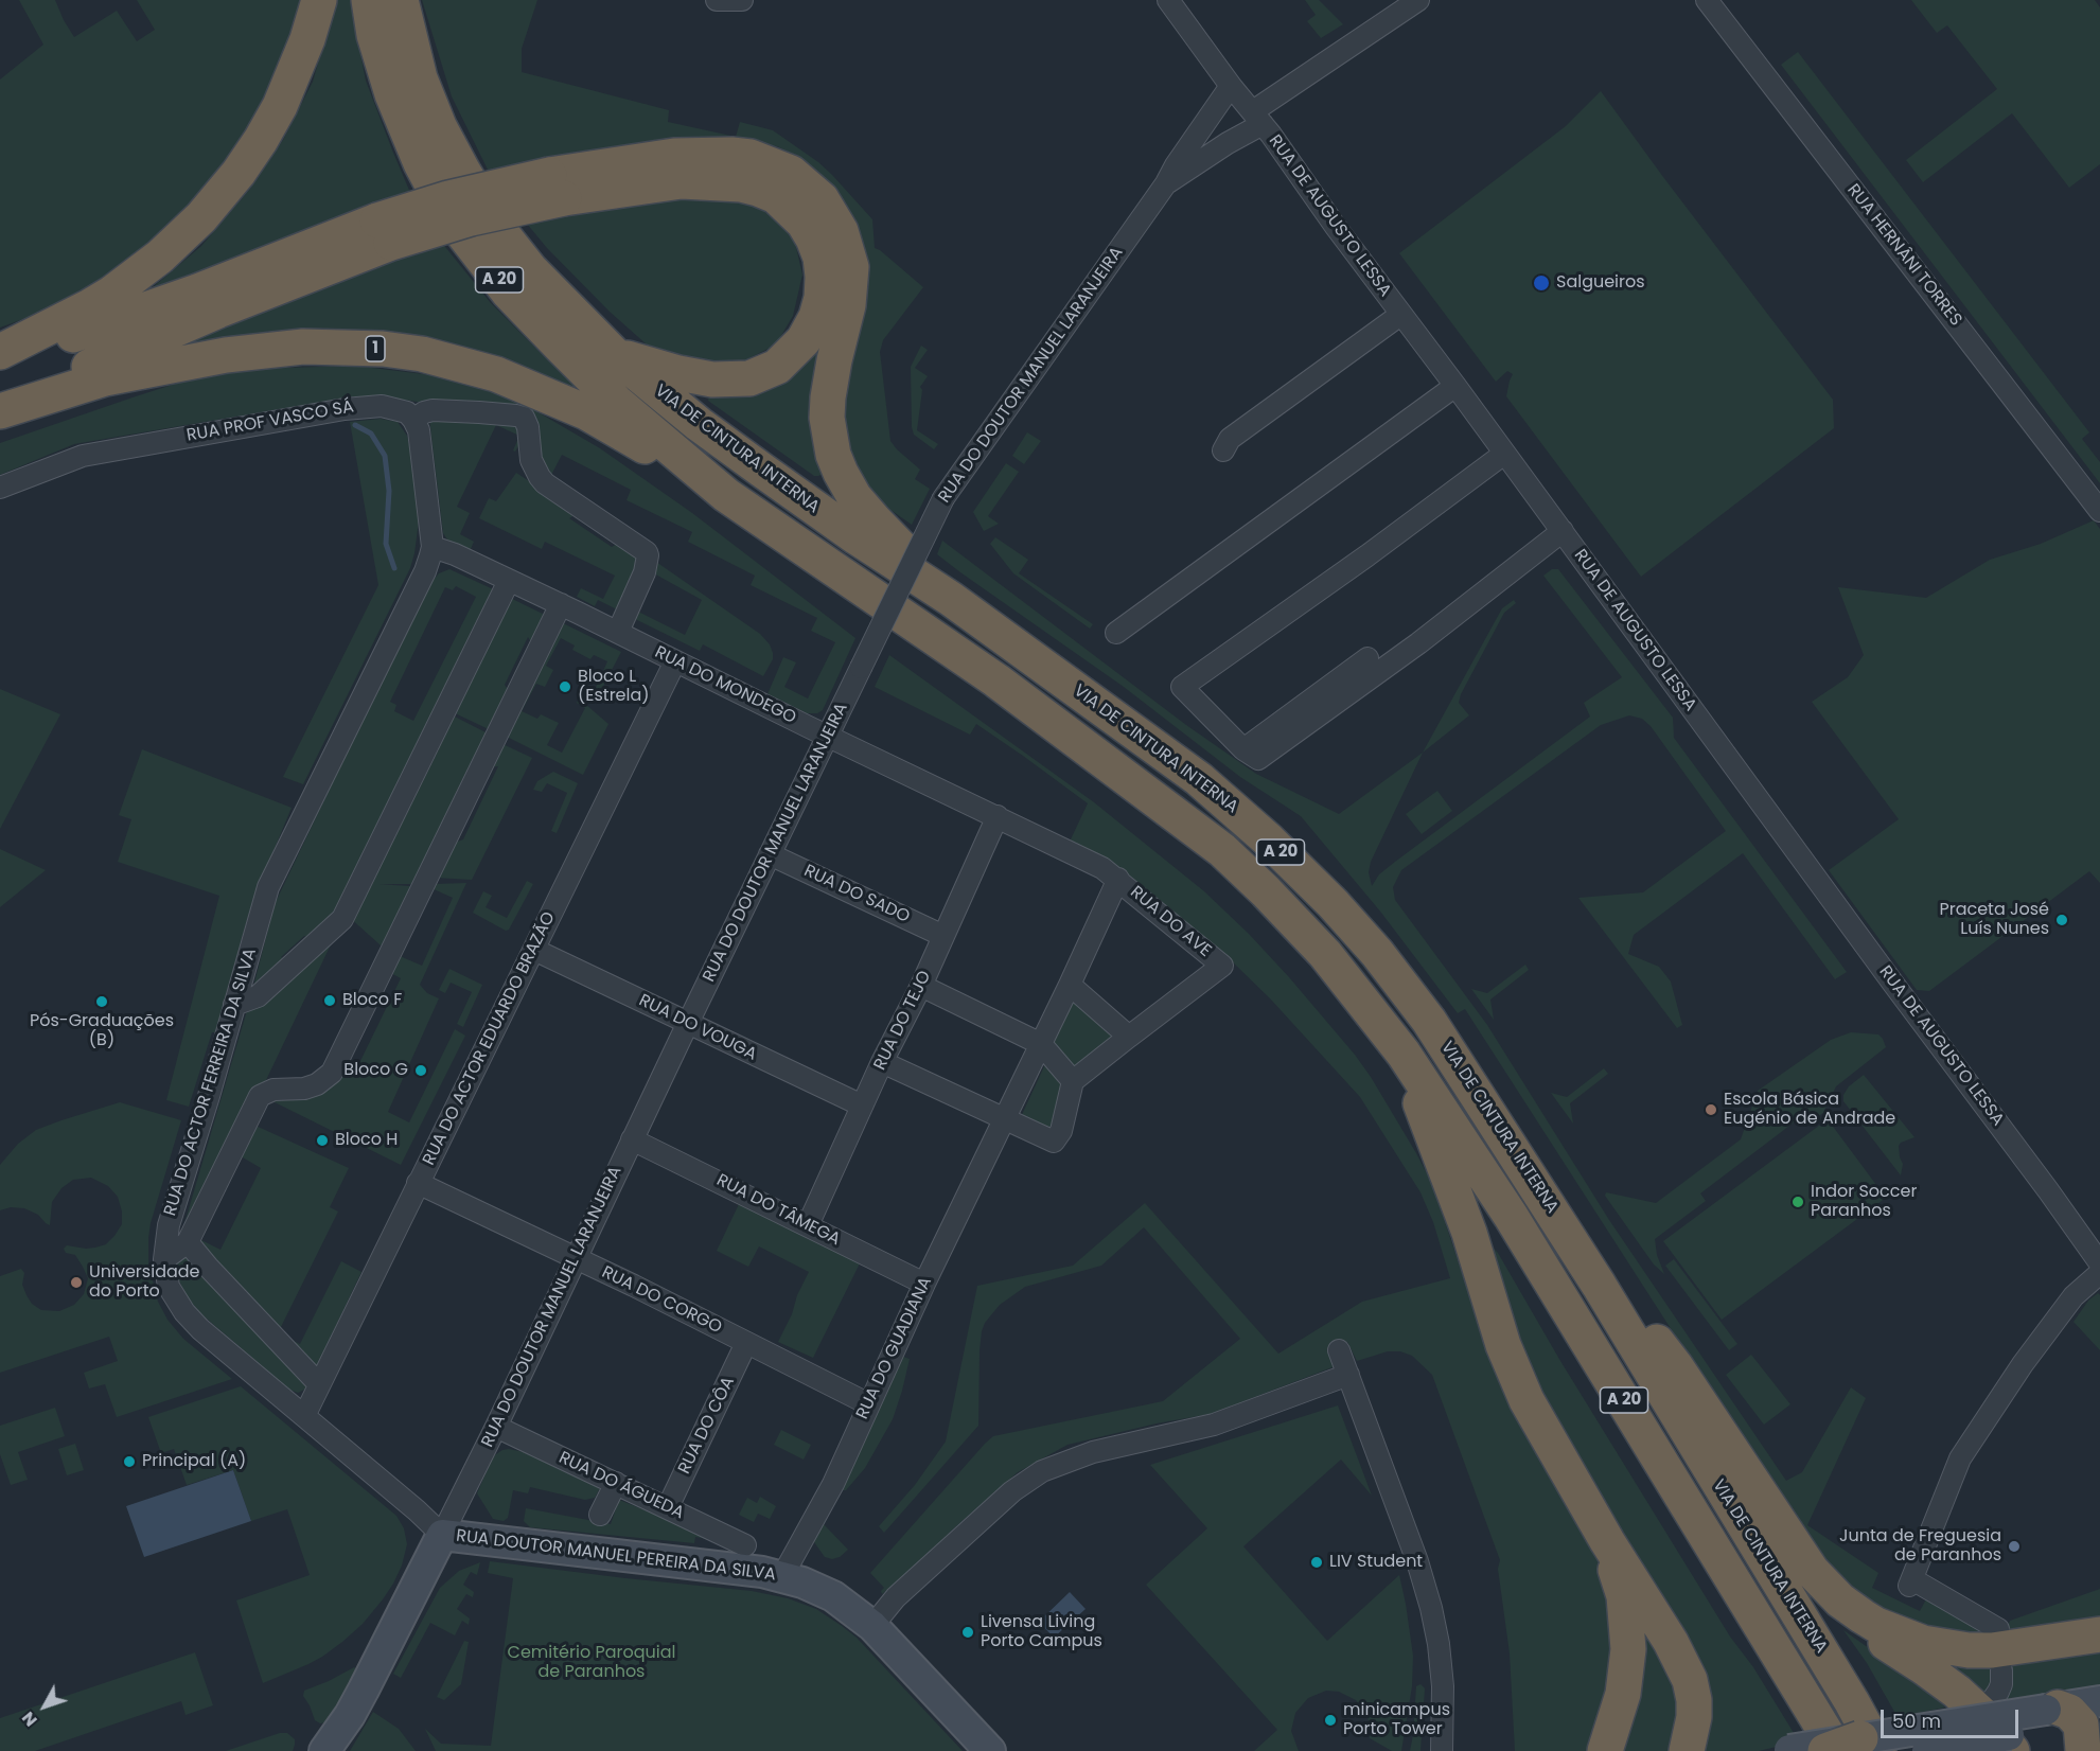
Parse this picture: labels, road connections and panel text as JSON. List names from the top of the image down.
{
  "streets": {
    "highway": ["A 20", "1", "VIA DE CINTURA INTERNA"],
    "main road": ["RUA DOUTOR MANUEL PEREIRA DA SILVA"],
    "street": [
      "RUA DE AUGUSTO LESSA",
      "RUA HERNÂNI TORRES",
      "RUA DO DOUTOR MANUEL LARANJEIRA",
      "RUA PROF VASCO SÁ",
      "RUA DO MONDEGO",
      "RUA DO SADO",
      "RUA DO AVE",
      "RUA DO TEJO",
      "RUA DO VOUGA",
      "RUA DO ACTOR EDUARDO BRAZÃO",
      "RUA DO ACTOR FERREIRA DA SILVA",
      "RUA DO TÂMEGA",
      "RUA DO CORGO",
      "RUA DO GUADIANA",
      "RUA DO CÔA",
      "RUA DO ÁGUEDA"
    ]
  },
  "crossings": [
    ["RUA DE AUGUSTO LESSA", "RUA DO DOUTOR MANUEL LARANJEIRA"],
    ["1", "VIA DE CINTURA INTERNA"],
    ["RUA DO DOUTOR MANUEL LARANJEIRA", "RUA DO MONDEGO"],
    ["RUA DO DOUTOR MANUEL LARANJEIRA", "RUA DO SADO"],
    ["RUA DO DOUTOR MANUEL LARANJEIRA", "RUA DO VOUGA"],
    ["RUA DO DOUTOR MANUEL LARANJEIRA", "RUA DO ACTOR FERREIRA DA SILVA"],
    ["RUA DO DOUTOR MANUEL LARANJEIRA", "RUA DO TÂMEGA"],
    ["RUA DO DOUTOR MANUEL LARANJEIRA", "RUA DO CORGO"],
    ["RUA DO DOUTOR MANUEL LARANJEIRA", "RUA DO ÁGUEDA"],
    ["RUA DO DOUTOR MANUEL LARANJEIRA", "RUA DOUTOR MANUEL PEREIRA DA SILVA"],
    ["RUA DO MONDEGO", "RUA DO AVE"],
    ["RUA DO MONDEGO", "RUA DO TEJO"],
    ["RUA DO MONDEGO", "RUA DO ACTOR EDUARDO BRAZÃO"],
    ["RUA DO MONDEGO", "RUA DO ACTOR FERREIRA DA SILVA"],
    ["RUA DO MONDEGO", "RUA DO GUADIANA"],
    ["RUA DO SADO", "RUA DO TEJO"],
    ["RUA DO AVE", "RUA DO GUADIANA"],
    ["RUA DO TEJO", "RUA DO VOUGA"],
    ["RUA DO TEJO", "RUA DO TÂMEGA"],
    ["RUA DO VOUGA", "RUA DO ACTOR EDUARDO BRAZÃO"],
    ["RUA DO ACTOR EDUARDO BRAZÃO", "RUA DO ACTOR FERREIRA DA SILVA"],
    ["RUA DO ACTOR EDUARDO BRAZÃO", "RUA DO CORGO"],
    ["RUA DO ACTOR FERREIRA DA SILVA", "RUA DOUTOR MANUEL PEREIRA DA SILVA"],
    ["RUA DO TÂMEGA", "RUA DO GUADIANA"],
    ["RUA DO CORGO", "RUA DO GUADIANA"],
    ["RUA DO CORGO", "RUA DO CÔA"],
    ["RUA DO GUADIANA", "RUA DOUTOR MANUEL PEREIRA DA SILVA"],
    ["RUA DO CÔA", "RUA DO ÁGUEDA"]
  ],
  "parks": ["Cemitério Paroquial de Paranhos"],
  "places": [
    "Salgueiros",
    "Bloco L (Estrela)",
    "Praceta José Luís Nunes",
    "Bloco F",
    "Pós-Graduações (B)",
    "Bloco G",
    "Escola Básica Eugénio de Andrade",
    "Bloco H",
    "Indor Soccer Paranhos",
    "Universidade do Porto",
    "Principal (A)",
    "Junta de Freguesia de Paranhos",
    "LIV Student",
    "Livensa Living Porto Campus",
    "minicampus Porto Tower"
  ],
  "scale_bar": "50 m",
  "north": "bottom left"
}
